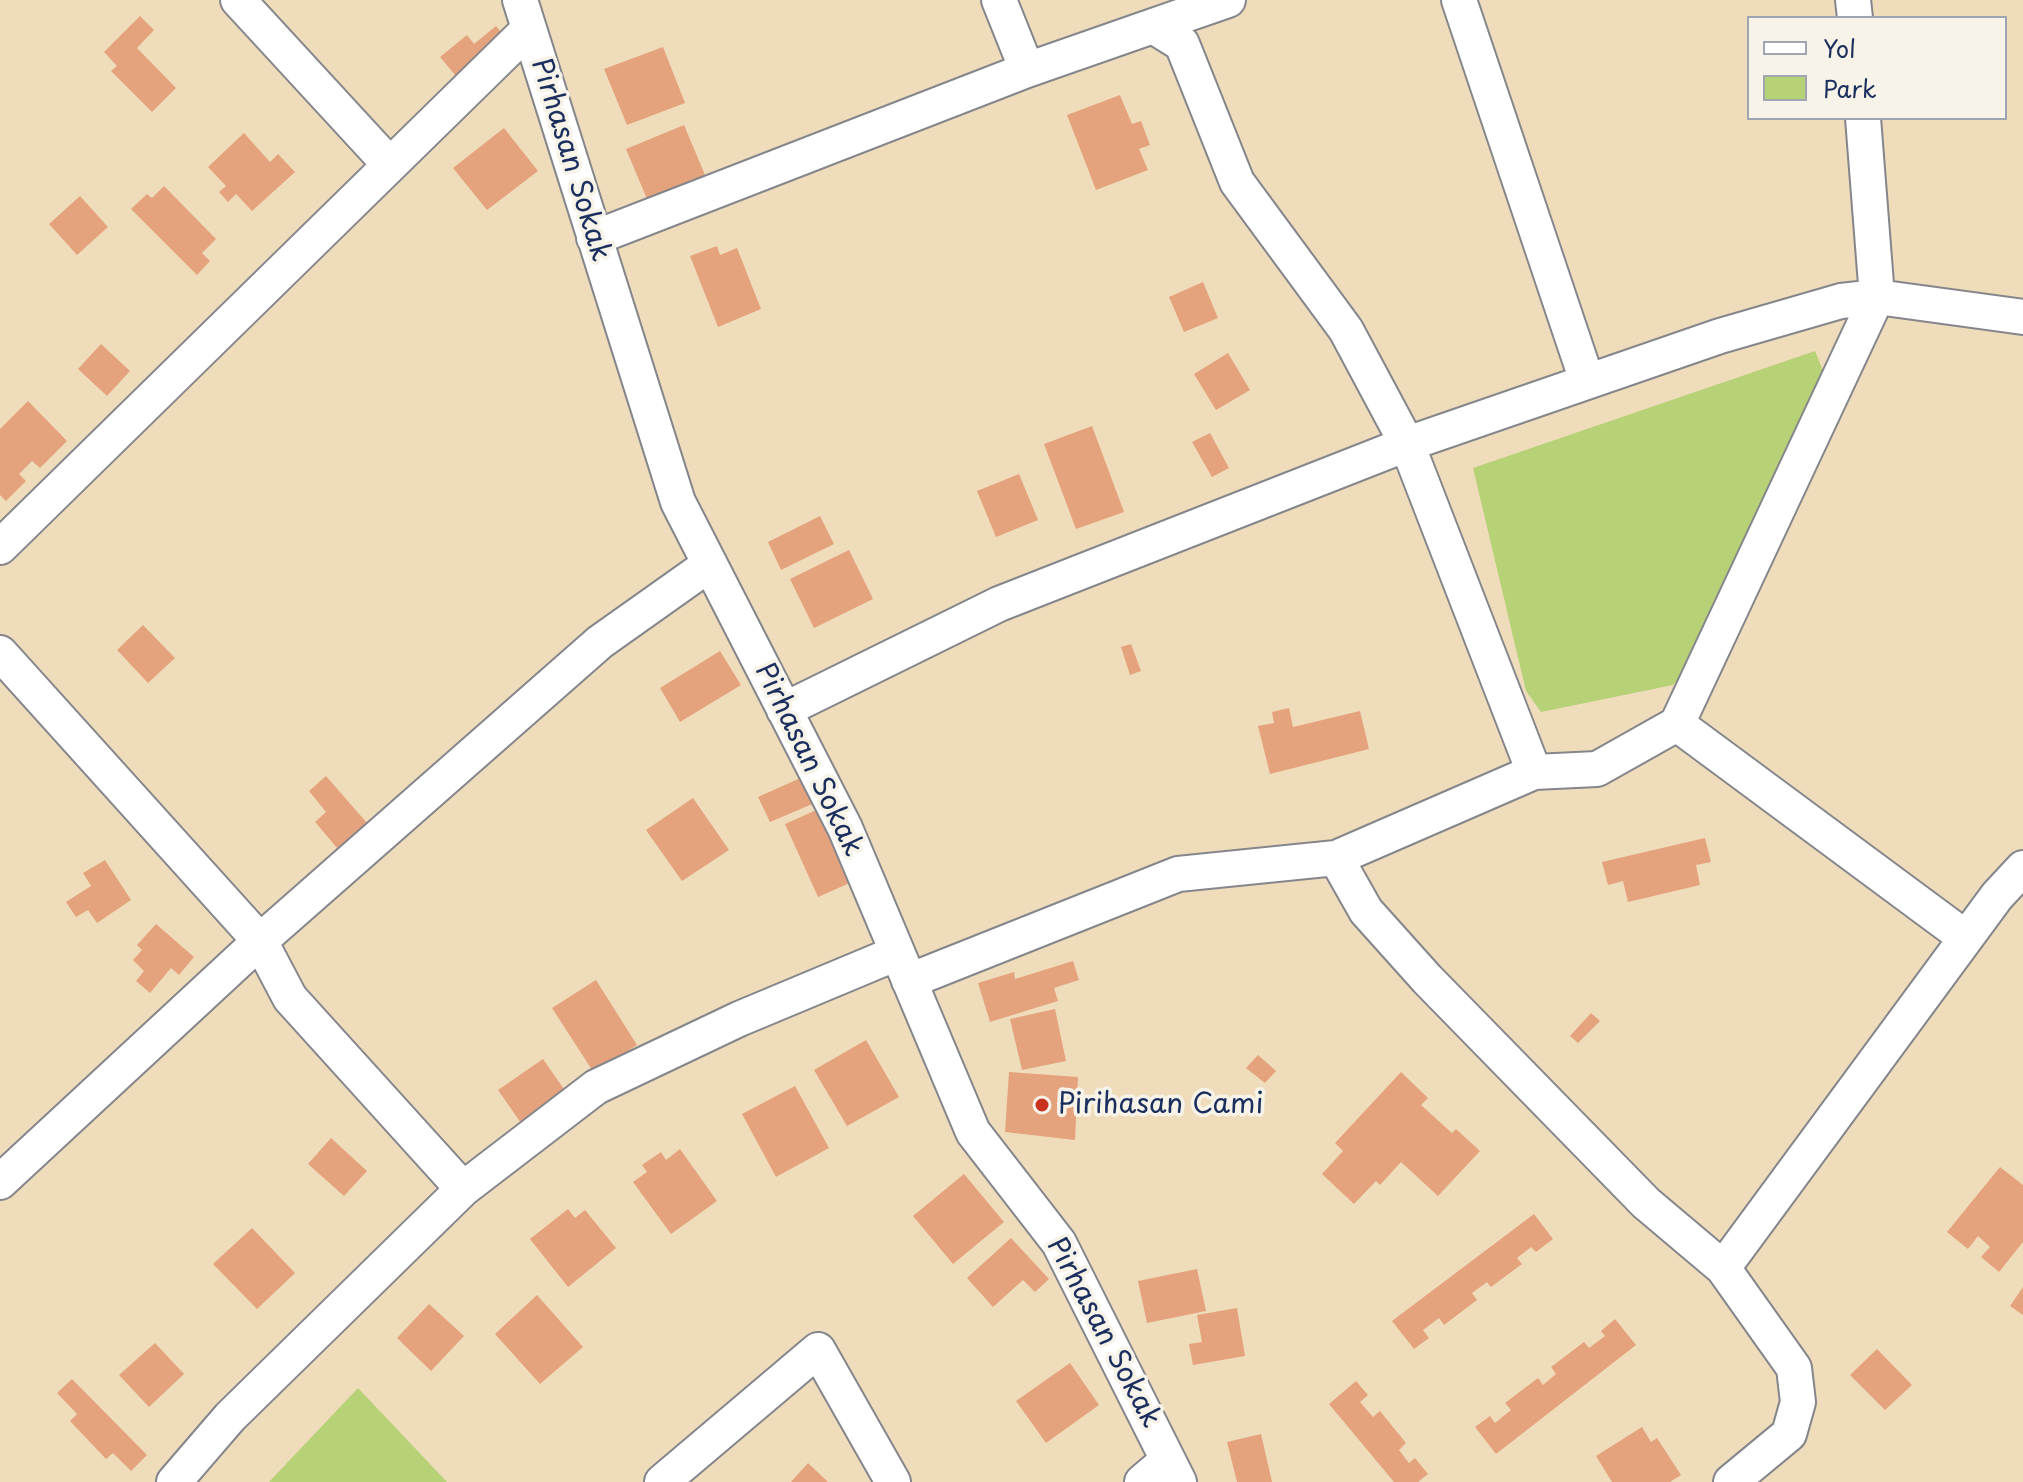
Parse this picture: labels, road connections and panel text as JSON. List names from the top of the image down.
{
  "streets": {
    "street": ["Pirhasan Sokak"]
  },
  "places": ["Pirihasan Cami"],
  "legend": ["Yol", "Park"]
}
